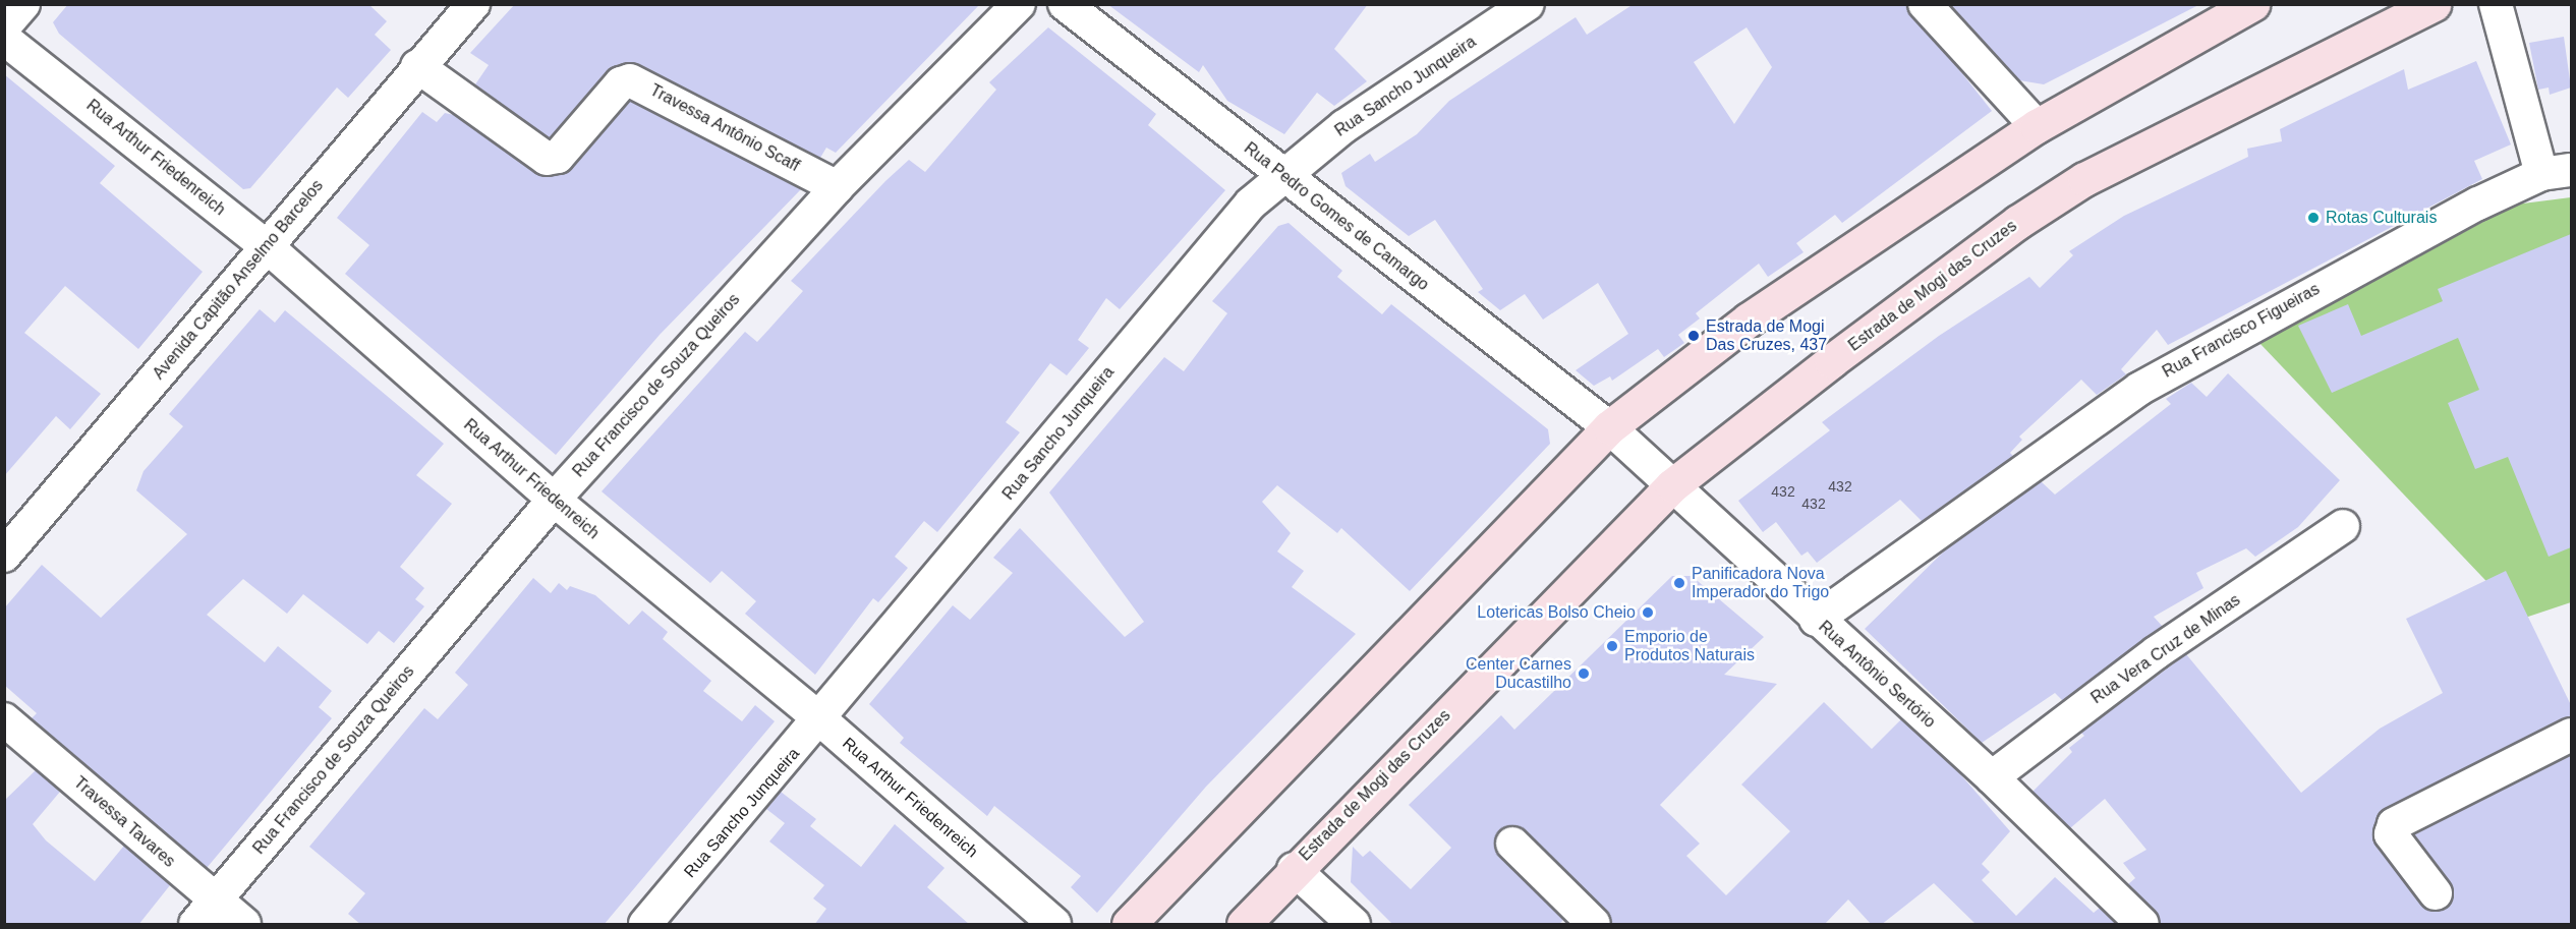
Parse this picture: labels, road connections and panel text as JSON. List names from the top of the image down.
{
  "streets": {
    "main road": ["Estrada de Mogi das Cruzes"],
    "street": [
      "Rua Sancho Junqueira",
      "Travessa Antônio Scaff",
      "Rua Arthur Friedenreich",
      "Rua Pedro Gomes de Camargo",
      "Avenida Capitão Anselmo Barcelos",
      "Rua Francisco Figueiras",
      "Rua Francisco de Souza Queiros",
      "Rua Vera Cruz de Minas",
      "Rua Antônio Sertório",
      "Travessa Tavares"
    ]
  },
  "crossings": [
    ["Rua Sancho Junqueira", "Rua Arthur Friedenreich"],
    ["Rua Sancho Junqueira", "Rua Pedro Gomes de Camargo"],
    ["Travessa Antônio Scaff", "Avenida Capitão Anselmo Barcelos"],
    ["Travessa Antônio Scaff", "Rua Francisco de Souza Queiros"],
    ["Rua Arthur Friedenreich", "Avenida Capitão Anselmo Barcelos"],
    ["Rua Arthur Friedenreich", "Rua Francisco de Souza Queiros"],
    ["Rua Pedro Gomes de Camargo", "Rua Antônio Sertório"],
    ["Estrada de Mogi das Cruzes", "Rua Antônio Sertório"],
    ["Rua Francisco Figueiras", "Rua Antônio Sertório"],
    ["Rua Francisco de Souza Queiros", "Travessa Tavares"],
    ["Rua Vera Cruz de Minas", "Rua Antônio Sertório"]
  ],
  "places": [
    "Rotas Culturais",
    "Estrada de Mogi Das Cruzes, 437",
    "Panificadora Nova Imperador do Trigo",
    "Lotericas Bolso Cheio",
    "Emporio de Produtos Naturais",
    "Center Carnes Ducastilho"
  ],
  "house_numbers": ["432", "432", "432"]
}
